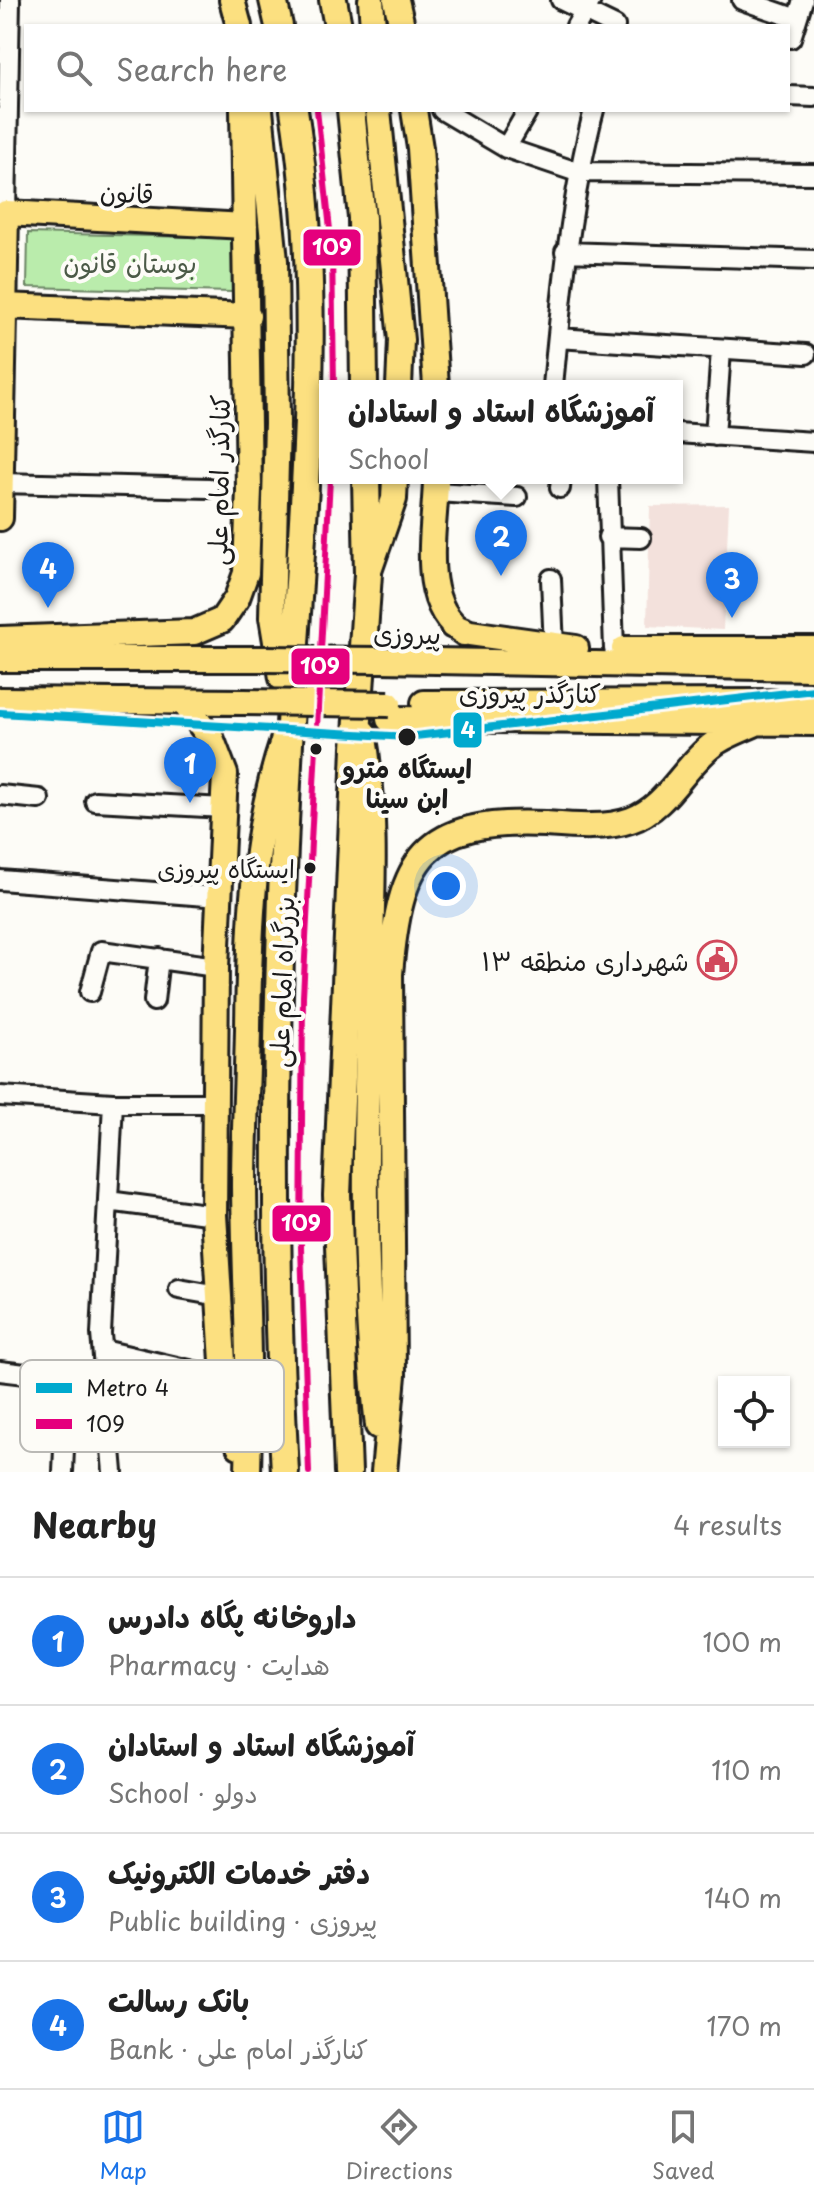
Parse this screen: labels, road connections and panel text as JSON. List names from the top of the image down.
{
  "streets": {
    "highway": ["بزرگراه امام علی"],
    "main road": [
      "قانون",
      "کنارگذر امام علی",
      "پیروزی",
      "کنارگذر پیروزی"
    ]
  },
  "crossings": [
    ["قانون", "کنارگذر امام علی"]
  ],
  "parks": ["بوستان قانون"],
  "places": {
    "other": ["ایستگاه مترو ابن سینا", "ایستگاه پیروزی"],
    "public building": ["شهرداری منطقه ۱۳"]
  },
  "lines": ["transit line 109", "metro line 4"],
  "legend": ["Metro 4", "109"],
  "page": {
    "search": "Search here",
    "popup": ["آموزشگاه استاد و استادان", "School"],
    "pins": [
      "2",
      "4",
      "3",
      "1"
    ],
    "heading": ["Nearby", "4 results"],
    "list": [
      {
        "mark": "1",
        "name": "داروخانه پگاه دادرس",
        "note": "Pharmacy · هدایت",
        "value": "100 m"
      },
      {
        "mark": "2",
        "name": "آموزشگاه استاد و استادان",
        "note": "School · دولو",
        "value": "110 m"
      },
      {
        "mark": "3",
        "name": "دفتر خدمات الکترونیک",
        "note": "Public building · پیروزی",
        "value": "140 m"
      },
      {
        "mark": "4",
        "name": "بانک رسالت",
        "note": "Bank · کنارگذر امام علی",
        "value": "170 m"
      }
    ],
    "nav": ["Map", "Directions", "Saved"]
  }
}
